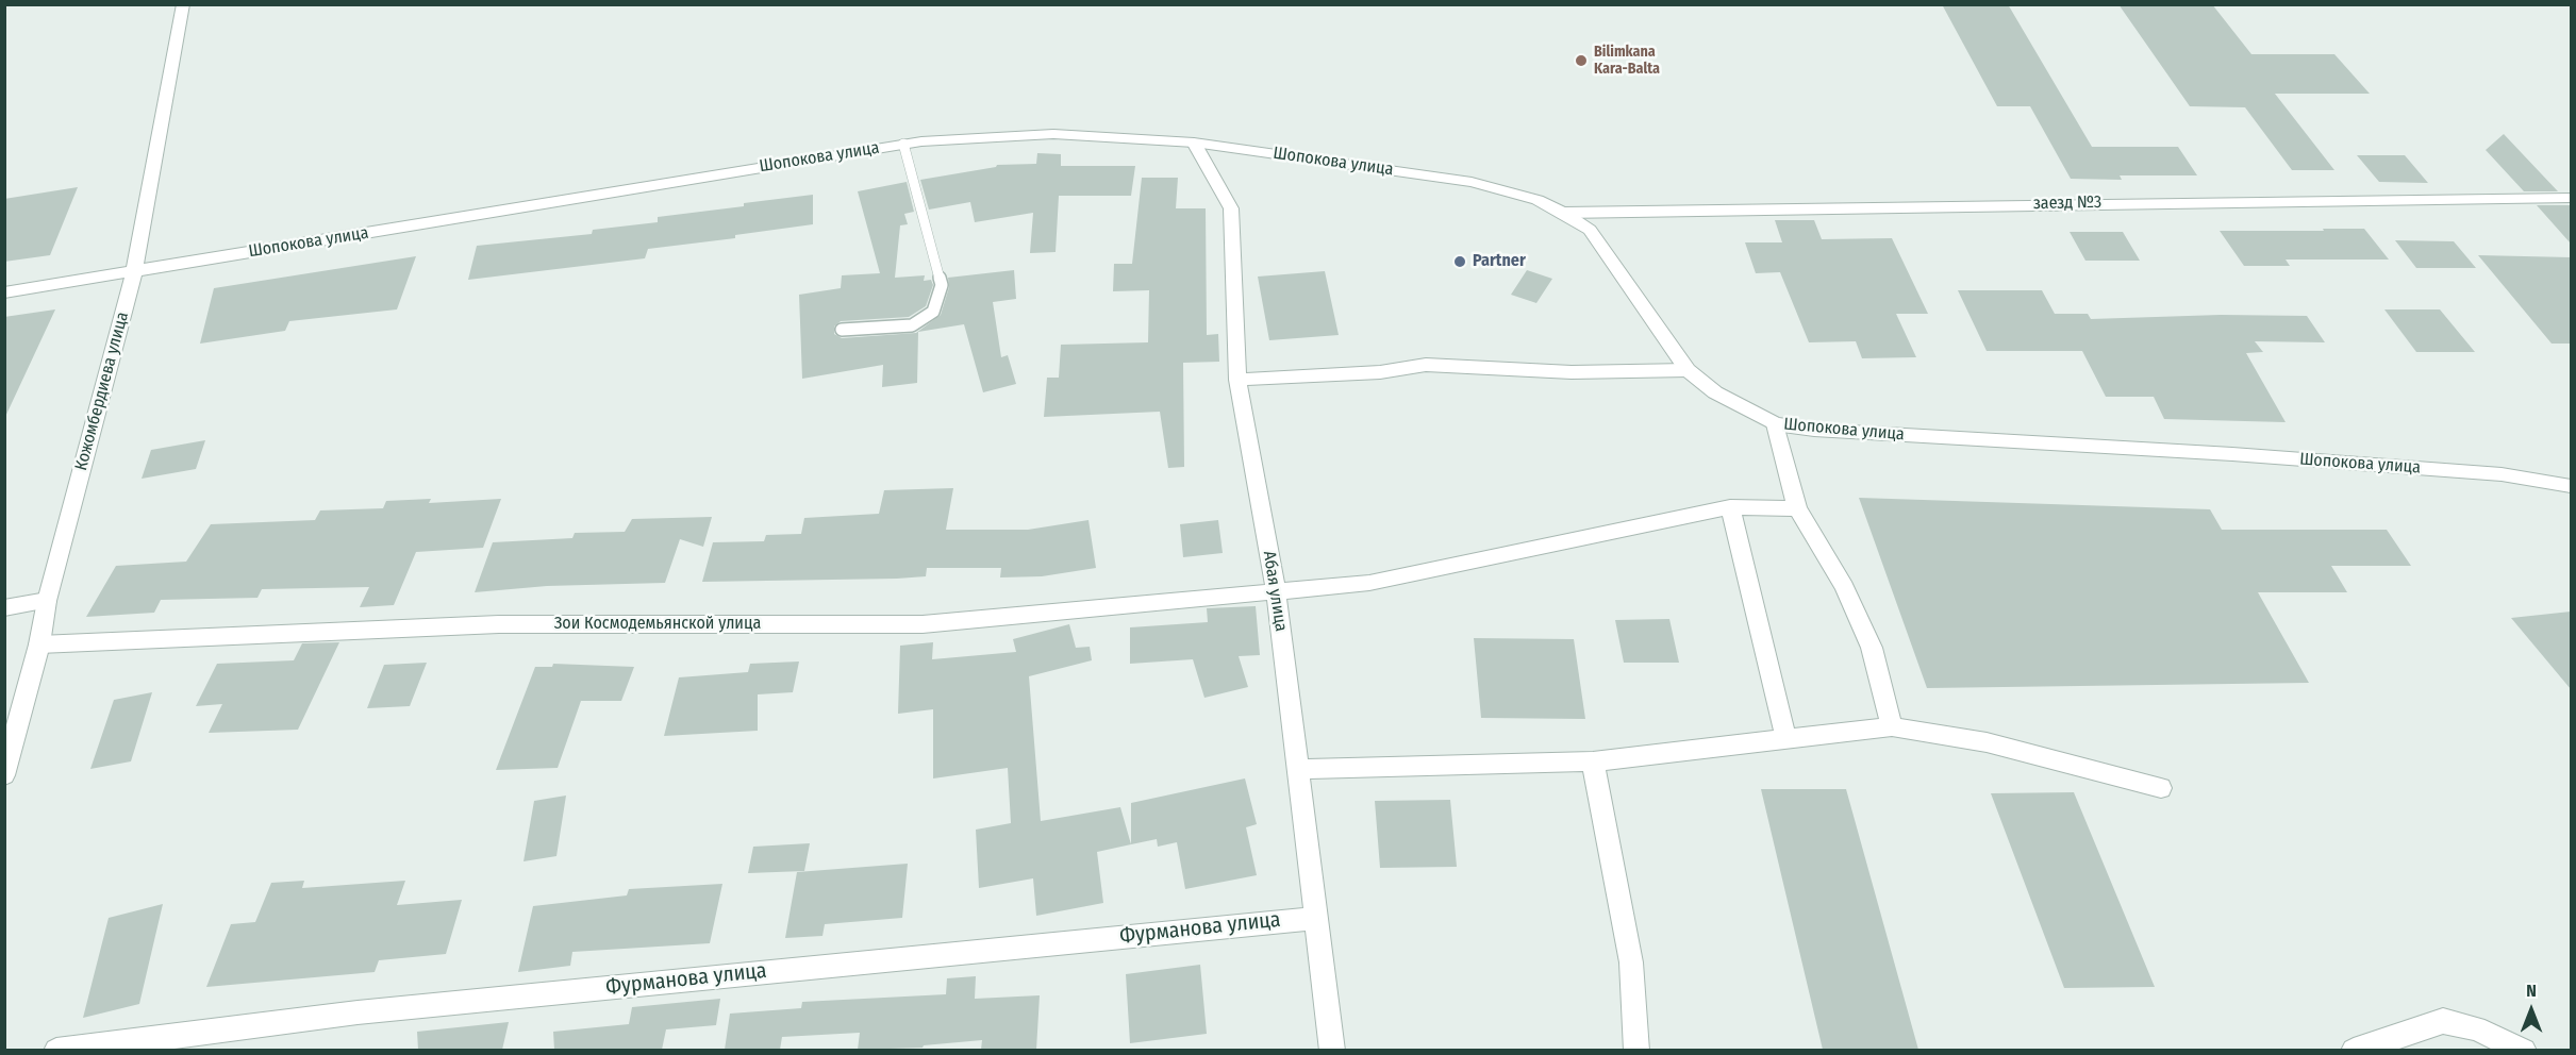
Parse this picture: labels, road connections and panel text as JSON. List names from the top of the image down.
{
  "streets": {
    "street": [
      "Шопокова улица",
      "заезд №3",
      "Кожомбердиева улица",
      "Абая улица",
      "Зои Космодемьянской улица",
      "Фурманова улица"
    ]
  },
  "crossings": [
    ["Шопокова улица", "заезд №3"],
    ["Шопокова улица", "Кожомбердиева улица"],
    ["Шопокова улица", "Абая улица"],
    ["Кожомбердиева улица", "Зои Космодемьянской улица"],
    ["Абая улица", "Зои Космодемьянской улица"],
    ["Абая улица", "Фурманова улица"]
  ],
  "places": ["Bilimkana Kara-Balta", "Partner"],
  "north": "top"
}
